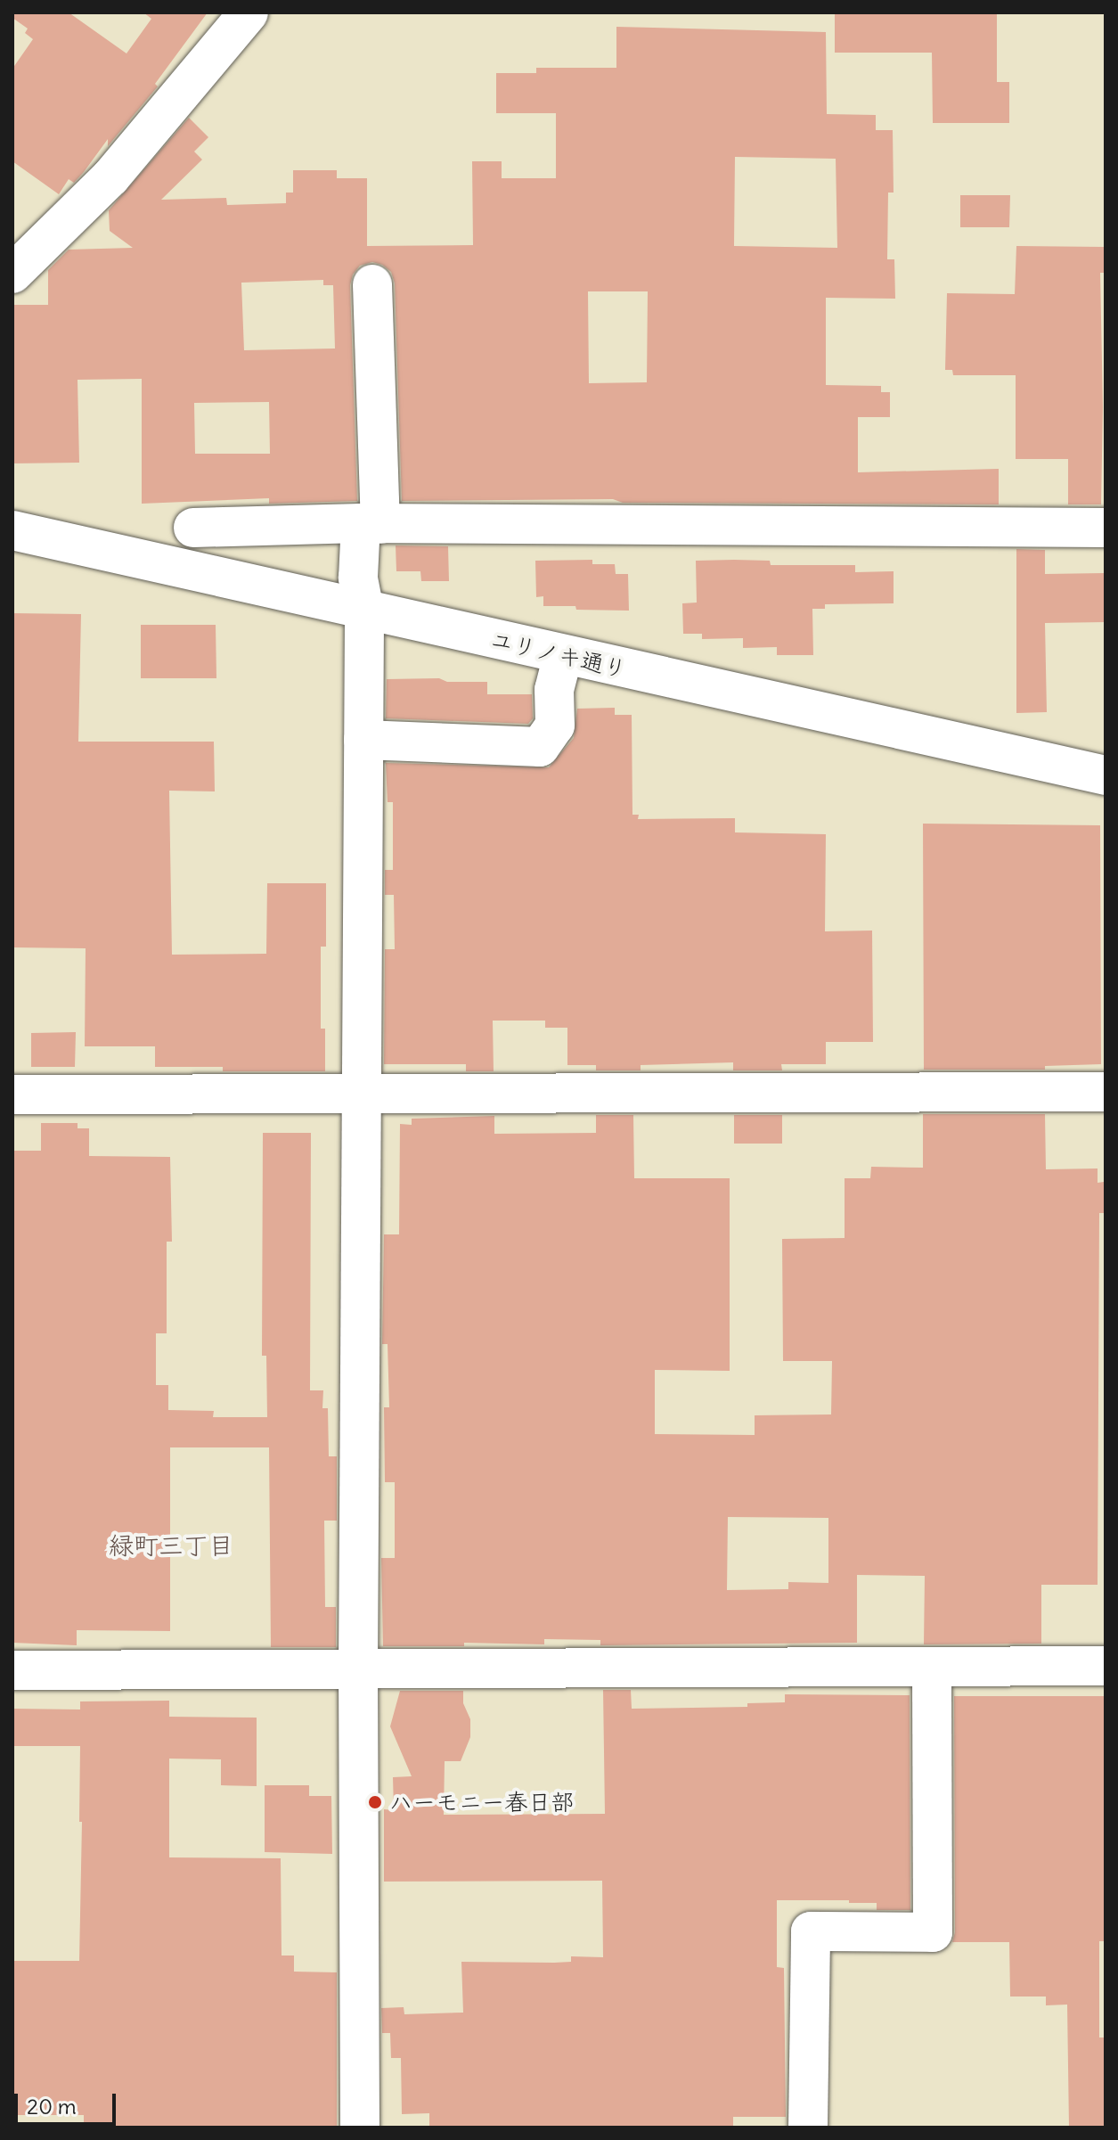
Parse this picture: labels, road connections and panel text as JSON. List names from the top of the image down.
{
  "streets": {
    "street": ["ユリノキ通り"]
  },
  "districts": ["緑町三丁目"],
  "places": ["ハーモニー春日部"],
  "scale_bar": "20 m"
}
